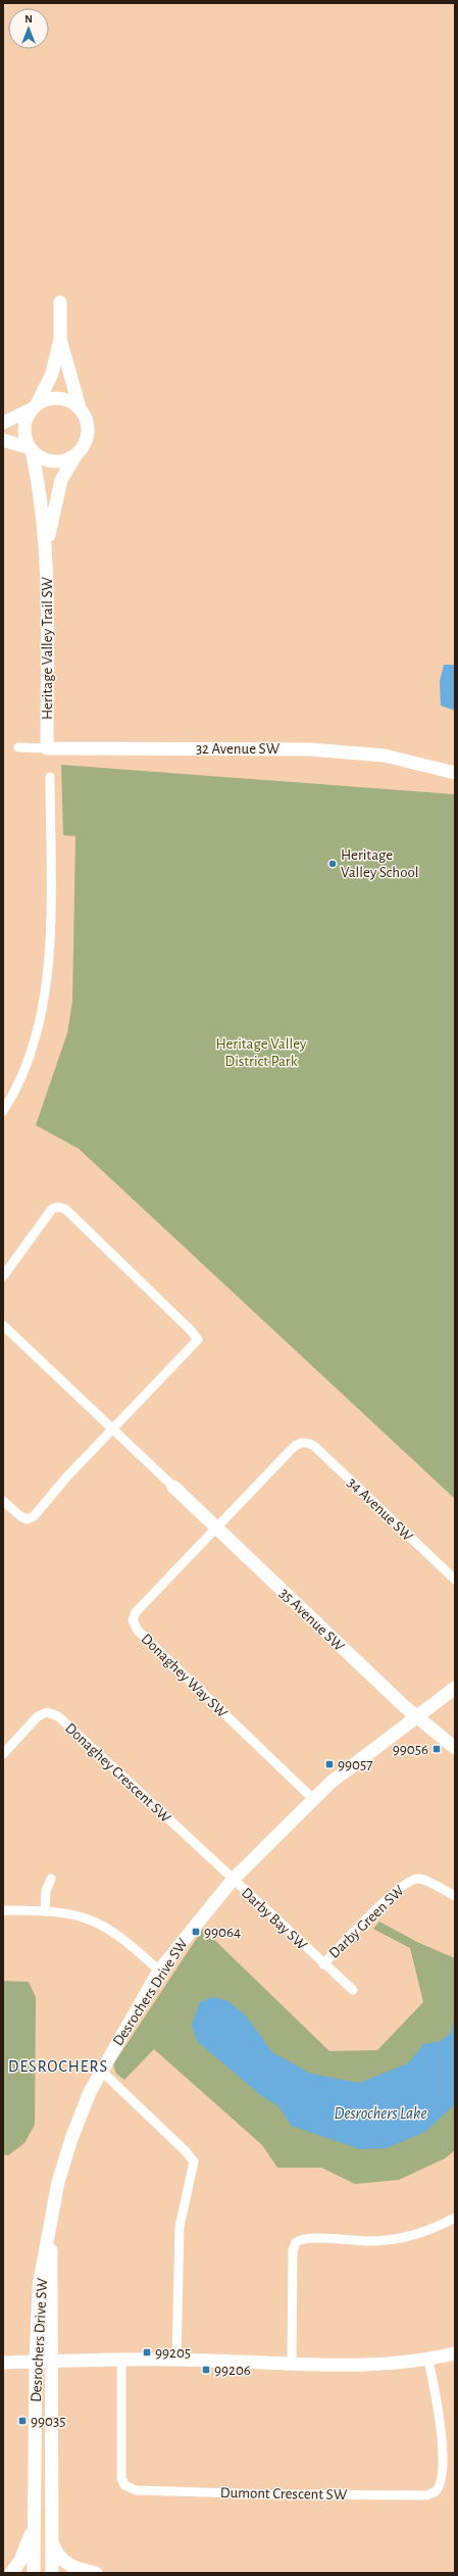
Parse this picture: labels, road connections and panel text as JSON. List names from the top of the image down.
{
  "streets": {
    "street": [
      "Heritage Valley Trail SW",
      "32 Avenue SW",
      "34 Avenue SW",
      "35 Avenue SW",
      "Donaghey Way SW",
      "Donaghey Crescent SW",
      "Darby Bay SW",
      "Darby Green SW",
      "Desrochers Drive SW",
      "Dumont Crescent SW"
    ]
  },
  "crossings": [
    ["Heritage Valley Trail SW", "32 Avenue SW"],
    ["34 Avenue SW", "35 Avenue SW"],
    ["34 Avenue SW", "Donaghey Way SW"],
    ["35 Avenue SW", "Donaghey Way SW"],
    ["35 Avenue SW", "Desrochers Drive SW"],
    ["Donaghey Way SW", "Desrochers Drive SW"],
    ["Donaghey Crescent SW", "Darby Bay SW"],
    ["Donaghey Crescent SW", "Desrochers Drive SW"],
    ["Darby Bay SW", "Darby Green SW"],
    ["Darby Bay SW", "Desrochers Drive SW"]
  ],
  "districts": ["DESROCHERS"],
  "water": ["Desrochers Lake"],
  "parks": ["Heritage Valley District Park"],
  "places": {
    "other": ["Heritage Valley School"],
    "transit": [
      "99056",
      "99057",
      "99064",
      "99205",
      "99206",
      "99035"
    ]
  },
  "north": "top"
}
